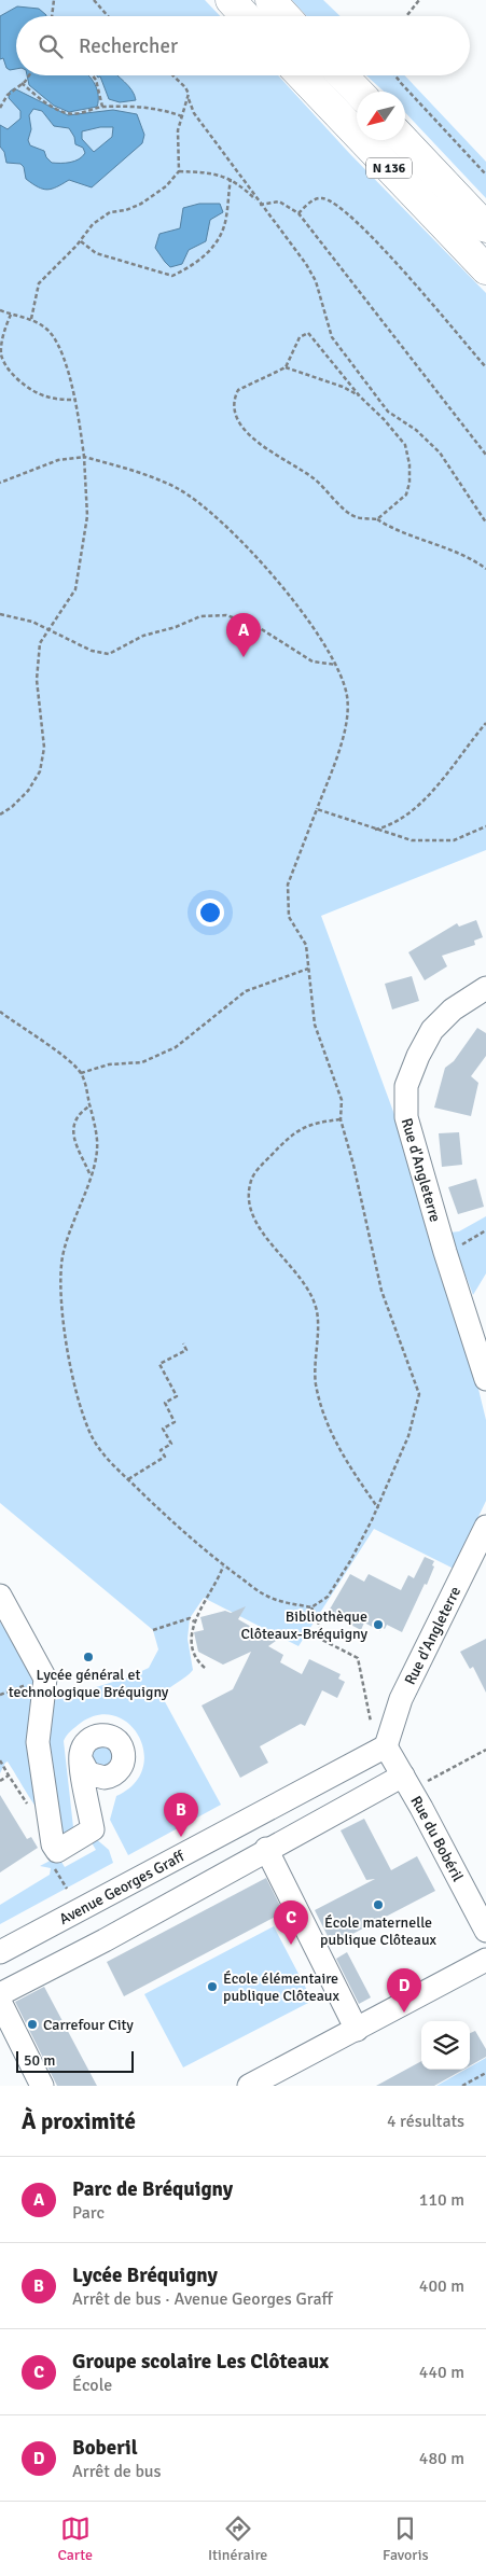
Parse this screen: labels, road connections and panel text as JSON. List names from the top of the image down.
{
  "streets": {
    "highway": ["N 136"],
    "street": ["Rue d'Angleterre", "Rue du Bobéril", "Avenue Georges Graff"]
  },
  "crossings": [
    ["Rue d'Angleterre", "Rue du Bobéril"],
    ["Rue d'Angleterre", "Avenue Georges Graff"],
    ["Rue du Bobéril", "Avenue Georges Graff"]
  ],
  "places": [
    "Bibliothèque Clôteaux-Bréquigny",
    "Lycée général et technologique Bréquigny",
    "École maternelle publique Clôteaux",
    "École élémentaire publique Clôteaux",
    "Carrefour City"
  ],
  "scale_bar": "50 m",
  "north": "bottom left",
  "page": {
    "search": "Rechercher",
    "pins": [
      "A",
      "B",
      "C",
      "D"
    ],
    "scale": "50 m",
    "heading": ["À proximité", "4 résultats"],
    "list": [
      {
        "mark": "A",
        "name": "Parc de Bréquigny",
        "note": "Parc",
        "value": "110 m"
      },
      {
        "mark": "B",
        "name": "Lycée Bréquigny",
        "note": "Arrêt de bus · Avenue Georges Graff",
        "value": "400 m"
      },
      {
        "mark": "C",
        "name": "Groupe scolaire Les Clôteaux",
        "note": "École",
        "value": "440 m"
      },
      {
        "mark": "D",
        "name": "Boberil",
        "note": "Arrêt de bus",
        "value": "480 m"
      }
    ],
    "nav": ["Carte", "Itinéraire", "Favoris"]
  }
}
